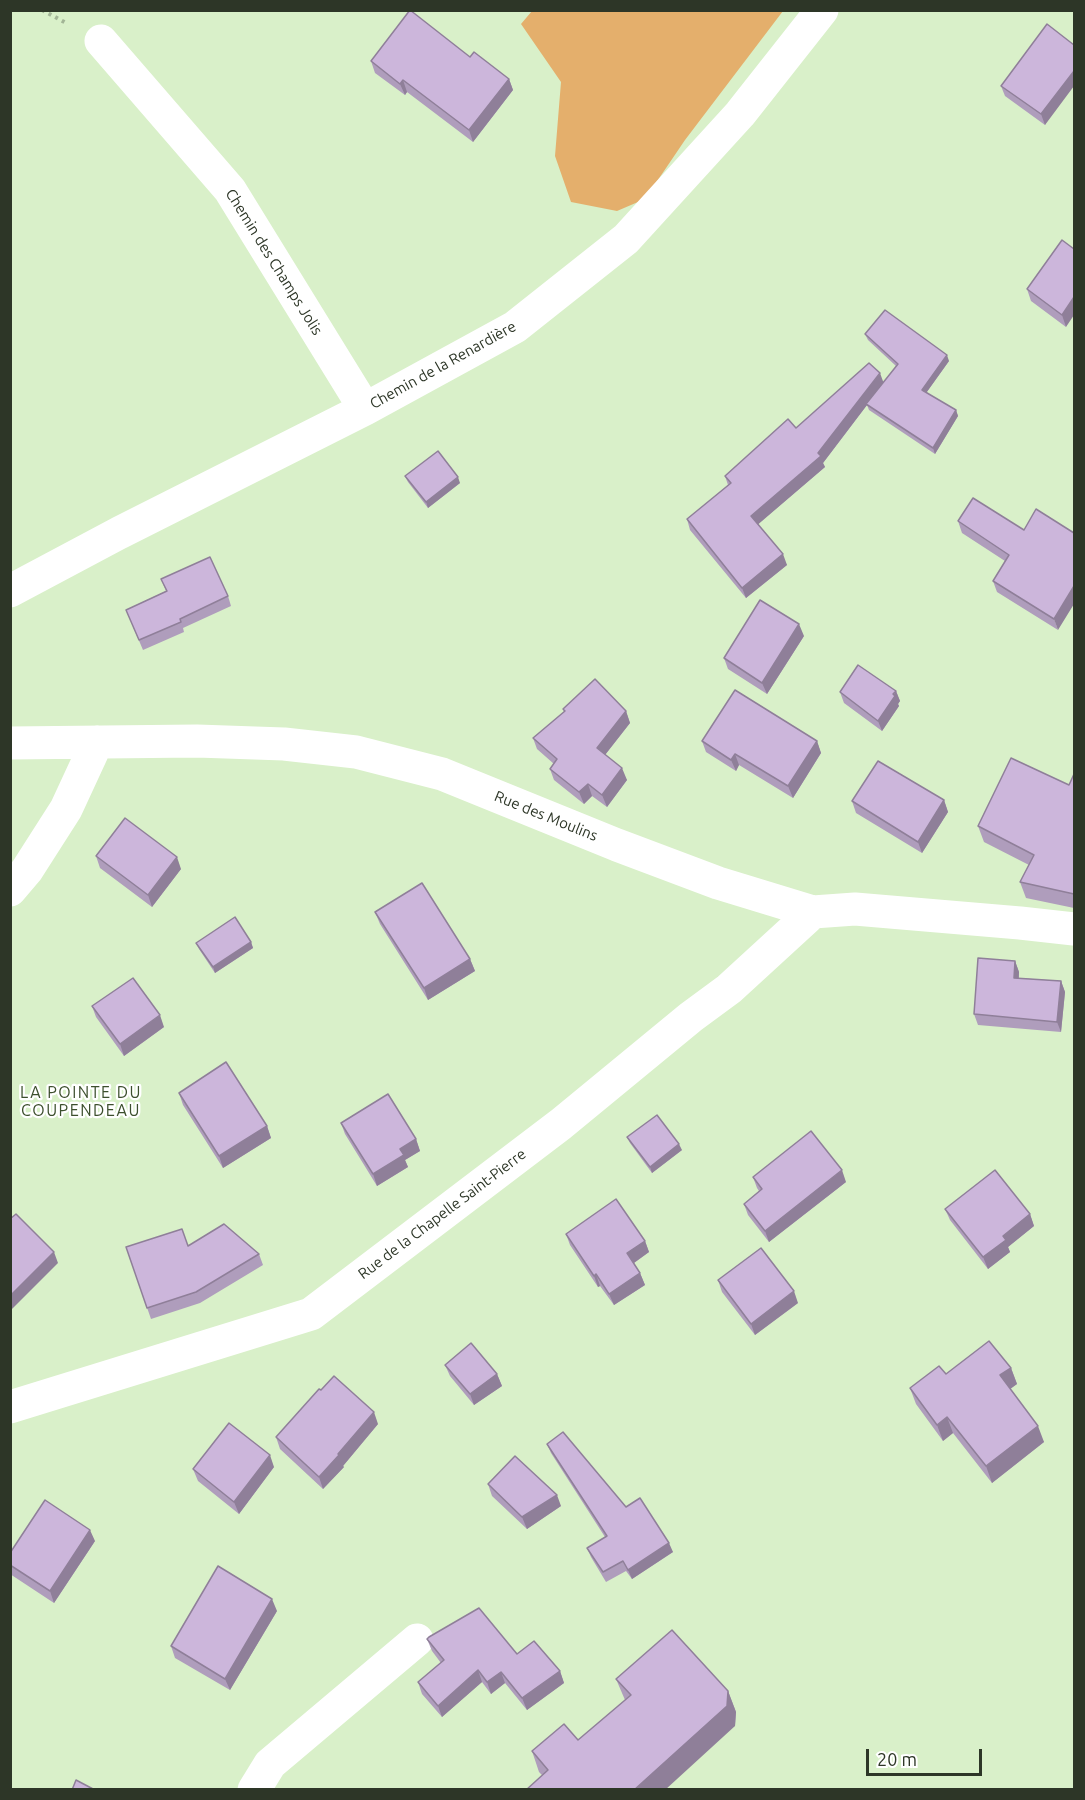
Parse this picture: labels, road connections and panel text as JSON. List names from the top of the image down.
{
  "streets": {
    "street": [
      "Chemin des Champs Jolis",
      "Chemin de la Renardière",
      "Rue des Moulins",
      "Rue de la Chapelle Saint-Pierre"
    ]
  },
  "crossings": [
    ["Chemin des Champs Jolis", "Chemin de la Renardière"],
    ["Rue des Moulins", "Rue de la Chapelle Saint-Pierre"]
  ],
  "districts": ["LA POINTE DU COUPENDEAU"],
  "scale_bar": "20 m"
}
